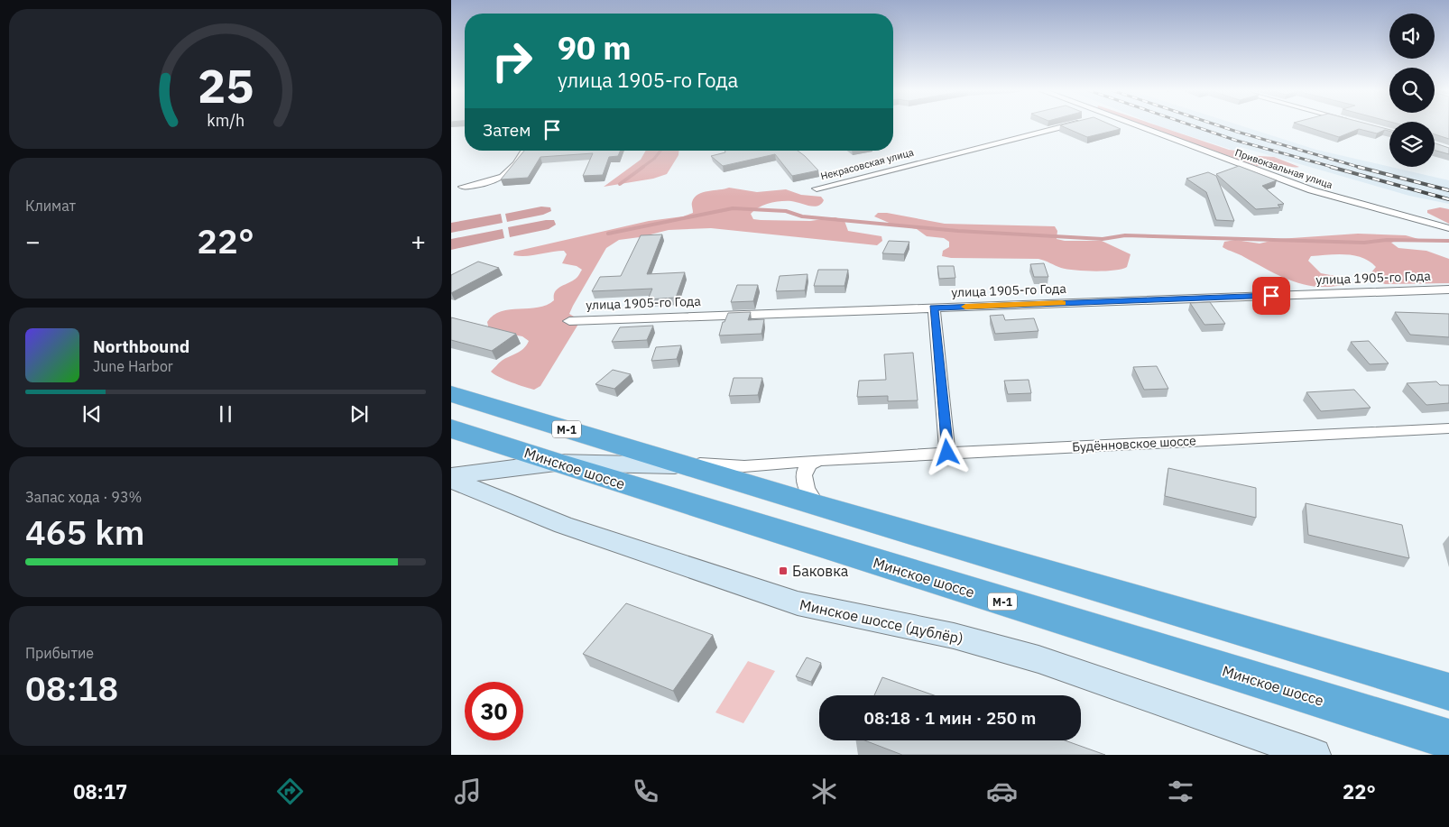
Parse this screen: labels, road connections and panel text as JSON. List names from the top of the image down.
{
  "streets": {
    "highway": ["М-1", "Минское шоссе"],
    "main road": ["Минское шоссе (дублёр)"],
    "street": [
      "Некрасовская улица",
      "Привокзальная улица",
      "улица 1905-го Года",
      "Будённовское шоссе"
    ]
  },
  "crossings": [
    ["М-1", "Будённовское шоссе"]
  ],
  "places": {
    "transit": ["Баковка"]
  },
  "page": {
    "turn": ["90 m", "улица 1905-го Года"],
    "then": "Затем",
    "tile": [
      "Климат",
      ["Запас хода · 93%", "465 km"],
      ["Прибытие", "08:18"]
    ],
    "heat": ["−", "22°", "+"],
    "song": ["Northbound", "June Harbor"],
    "limit": "30",
    "trip": "08:18 · 1 мин · 250 m",
    "tabs": ["08:17", "22°"],
    "gauge": ["25", "km/h"]
  }
}
